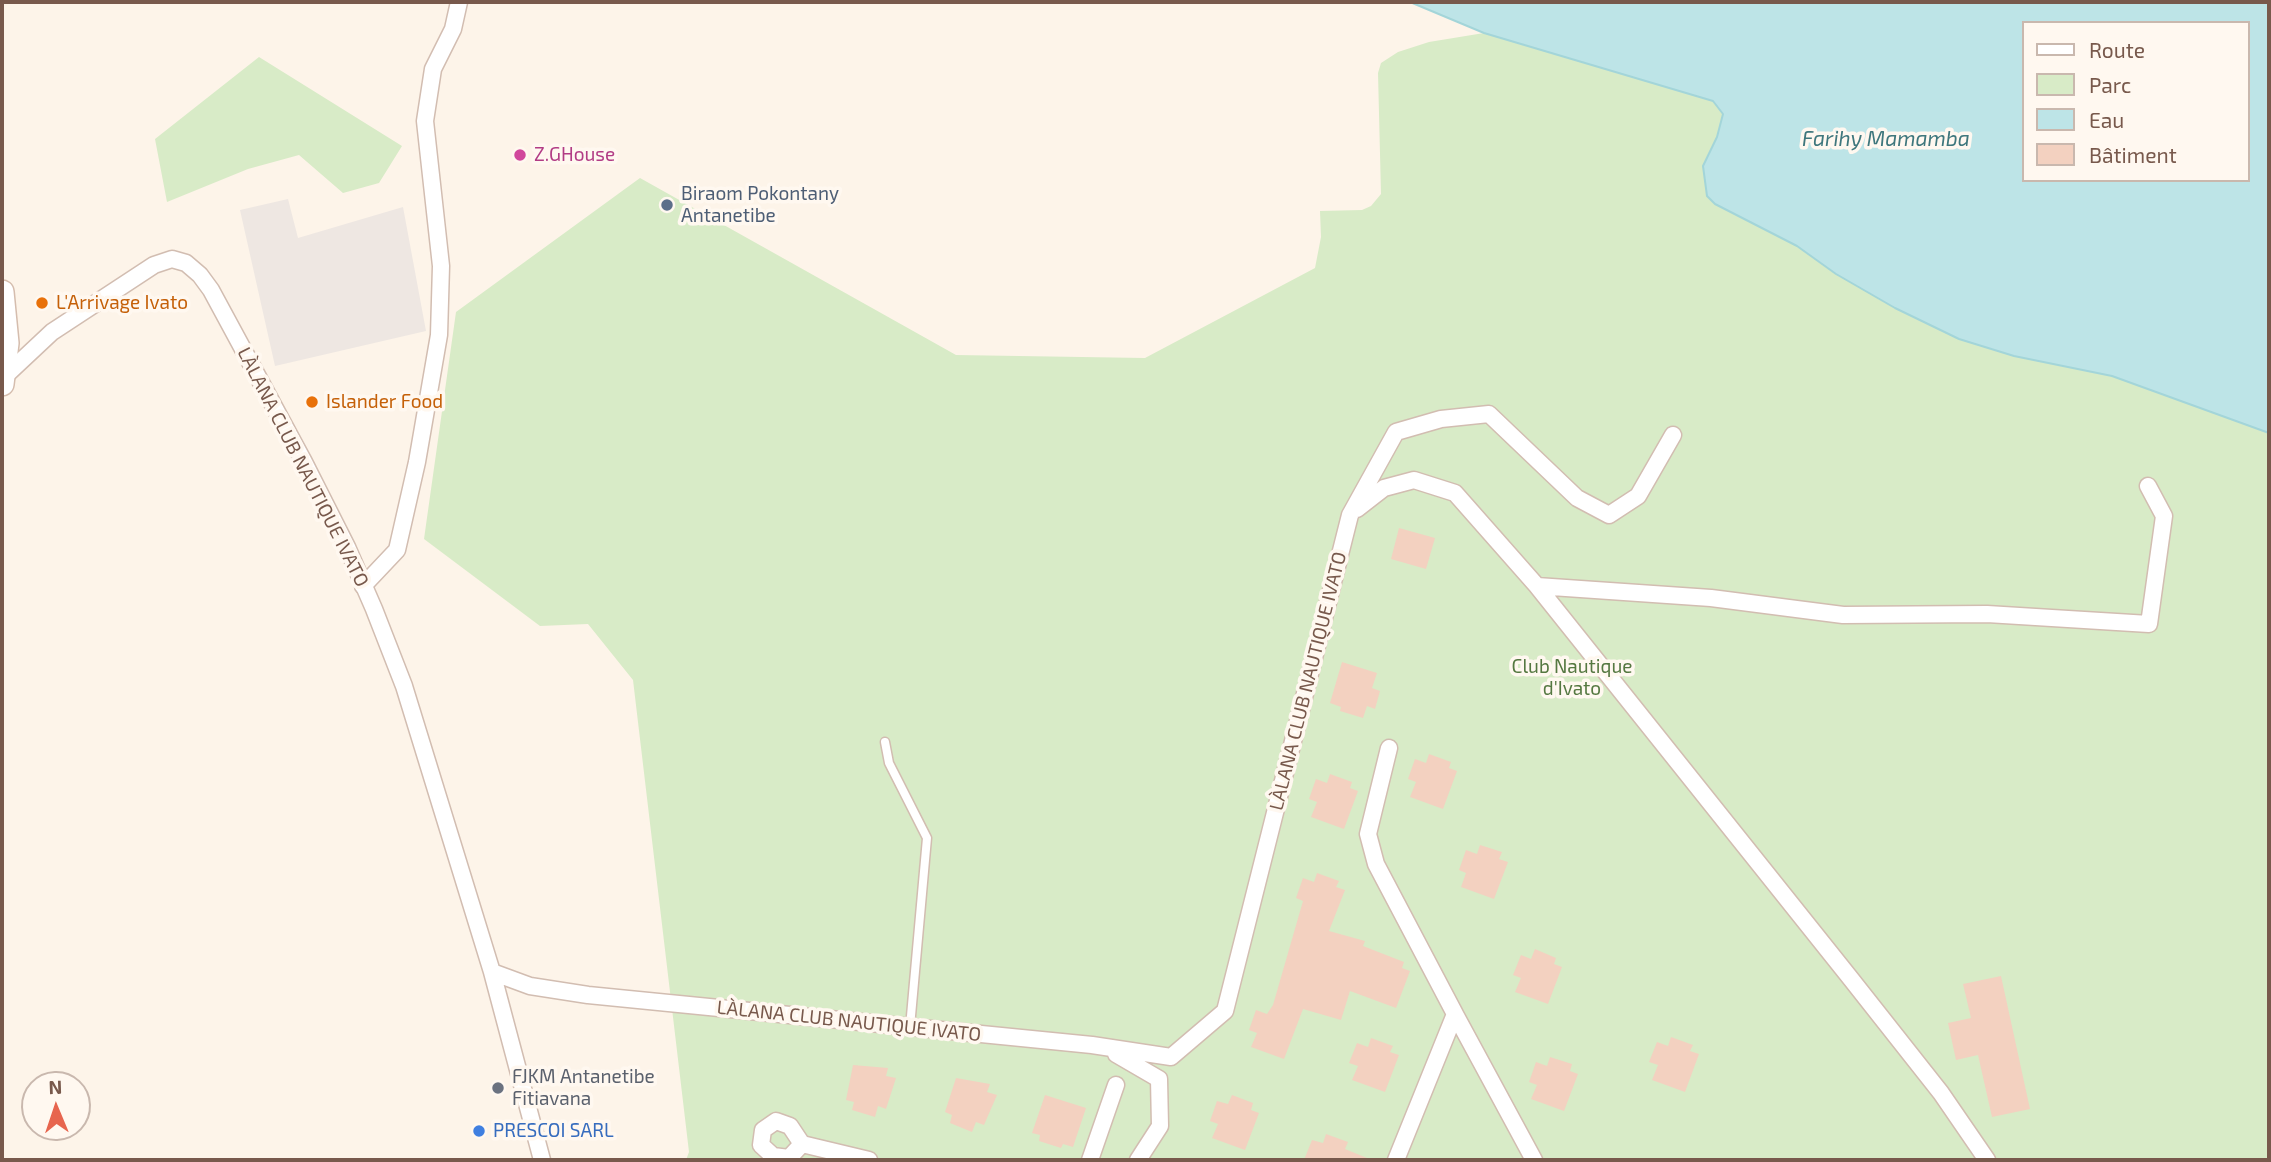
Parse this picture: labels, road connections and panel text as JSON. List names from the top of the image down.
{
  "streets": {
    "street": ["LÀLANA CLUB NAUTIQUE IVATO"]
  },
  "water": ["Farihy Mamamba"],
  "parks": ["Club Nautique d'Ivato"],
  "places": [
    "Z.GHouse",
    "Biraom Pokontany Antanetibe",
    "L'Arrivage Ivato",
    "Islander Food",
    "FJKM Antanetibe Fitiavana",
    "PRESCOI SARL"
  ],
  "legend": [
    "Route",
    "Parc",
    "Eau",
    "Bâtiment"
  ],
  "north": "top"
}
